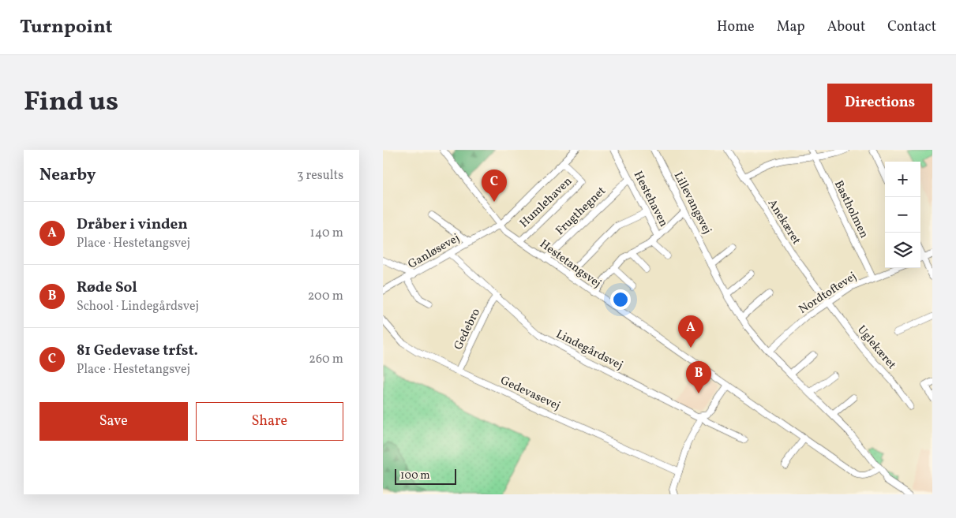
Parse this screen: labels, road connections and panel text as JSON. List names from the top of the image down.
{
  "streets": {
    "street": [
      "Hestehaven",
      "Humlehaven",
      "Lillevangsvej",
      "Bastholmen",
      "Frugthegnet",
      "Anekæret",
      "Ganløsevej",
      "Hestetangsvej",
      "Nordtoftevej",
      "Gedebro",
      "Uglekæret",
      "Lindegårdsvej",
      "Gedevasevej"
    ]
  },
  "crossings": [
    ["Hestehaven", "Frugthegnet"],
    ["Humlehaven", "Ganløsevej"],
    ["Humlehaven", "Hestetangsvej"],
    ["Lillevangsvej", "Hestetangsvej"],
    ["Lillevangsvej", "Nordtoftevej"],
    ["Bastholmen", "Nordtoftevej"],
    ["Frugthegnet", "Hestetangsvej"],
    ["Anekæret", "Nordtoftevej"],
    ["Anekæret", "Uglekæret"],
    ["Ganløsevej", "Hestetangsvej"],
    ["Ganløsevej", "Lindegårdsvej"],
    ["Nordtoftevej", "Uglekæret"],
    ["Gedebro", "Lindegårdsvej"],
    ["Gedebro", "Gedevasevej"]
  ],
  "scale_bar": "100 m",
  "page": {
    "header": "Turnpoint",
    "nav": [
      "Home",
      "Map",
      "About",
      "Contact"
    ],
    "title": "Find us",
    "buttons": [
      "Directions",
      ["Save", "Share"]
    ],
    "heading": ["Nearby", "3 results"],
    "map_buttons": ["+", "−"],
    "pins": ["C", "A", "B"],
    "list": [
      {
        "mark": "A",
        "name": "Dråber i vinden",
        "note": "Place · Hestetangsvej",
        "value": "140 m"
      },
      {
        "mark": "B",
        "name": "Røde Sol",
        "note": "School · Lindegårdsvej",
        "value": "200 m"
      },
      {
        "mark": "C",
        "name": "81 Gedevase trfst.",
        "note": "Place · Hestetangsvej",
        "value": "260 m"
      }
    ],
    "scale": "100 m"
  }
}
